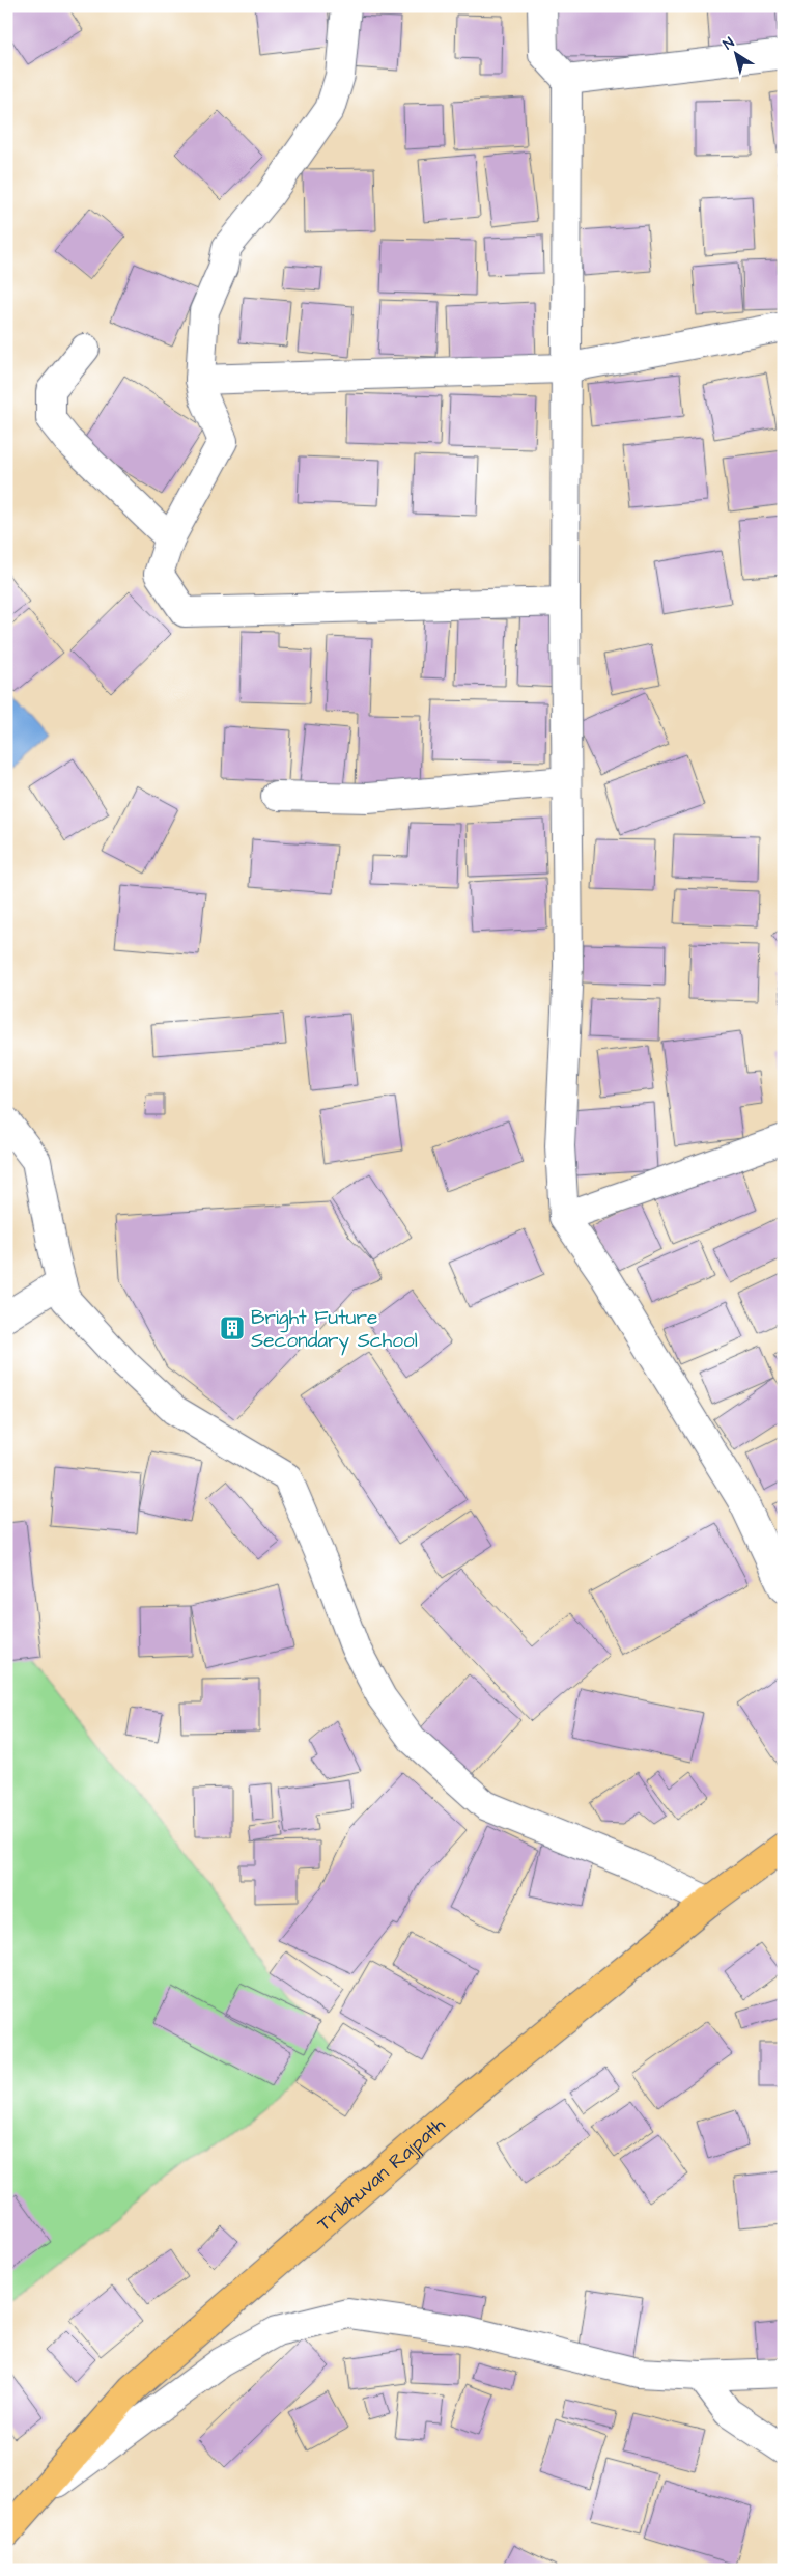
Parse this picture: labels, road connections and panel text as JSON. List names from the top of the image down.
{
  "streets": {
    "highway": ["Tribhuvan Rajpath"]
  },
  "places": {
    "building": ["Bright Future Secondary School"]
  },
  "north": "top left"
}
